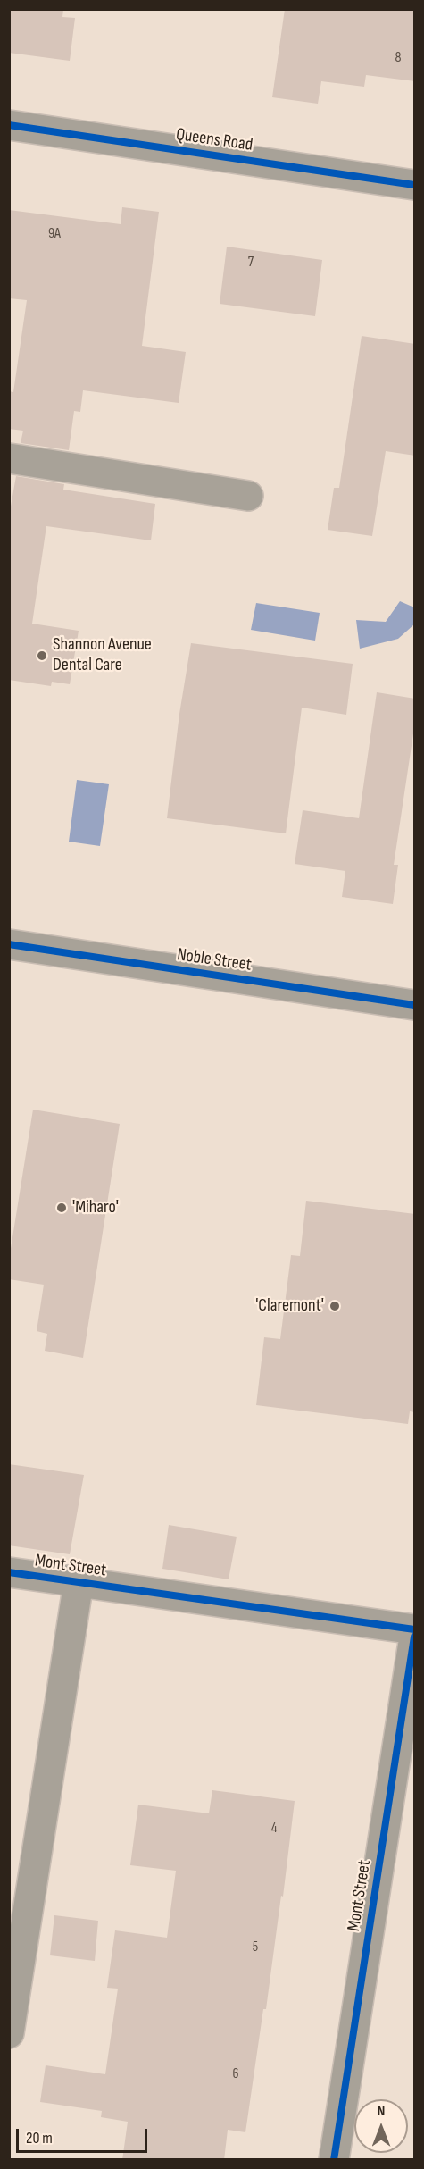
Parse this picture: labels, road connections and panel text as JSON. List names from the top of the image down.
{
  "streets": {
    "street": ["Queens Road", "Noble Street", "Mont Street"]
  },
  "places": ["Shannon Avenue Dental Care", "'Miharo'", "'Claremont'"],
  "house_numbers": [
    "8",
    "9A",
    "7",
    "4",
    "5",
    "6"
  ],
  "scale_bar": "20 m",
  "north": "top"
}
